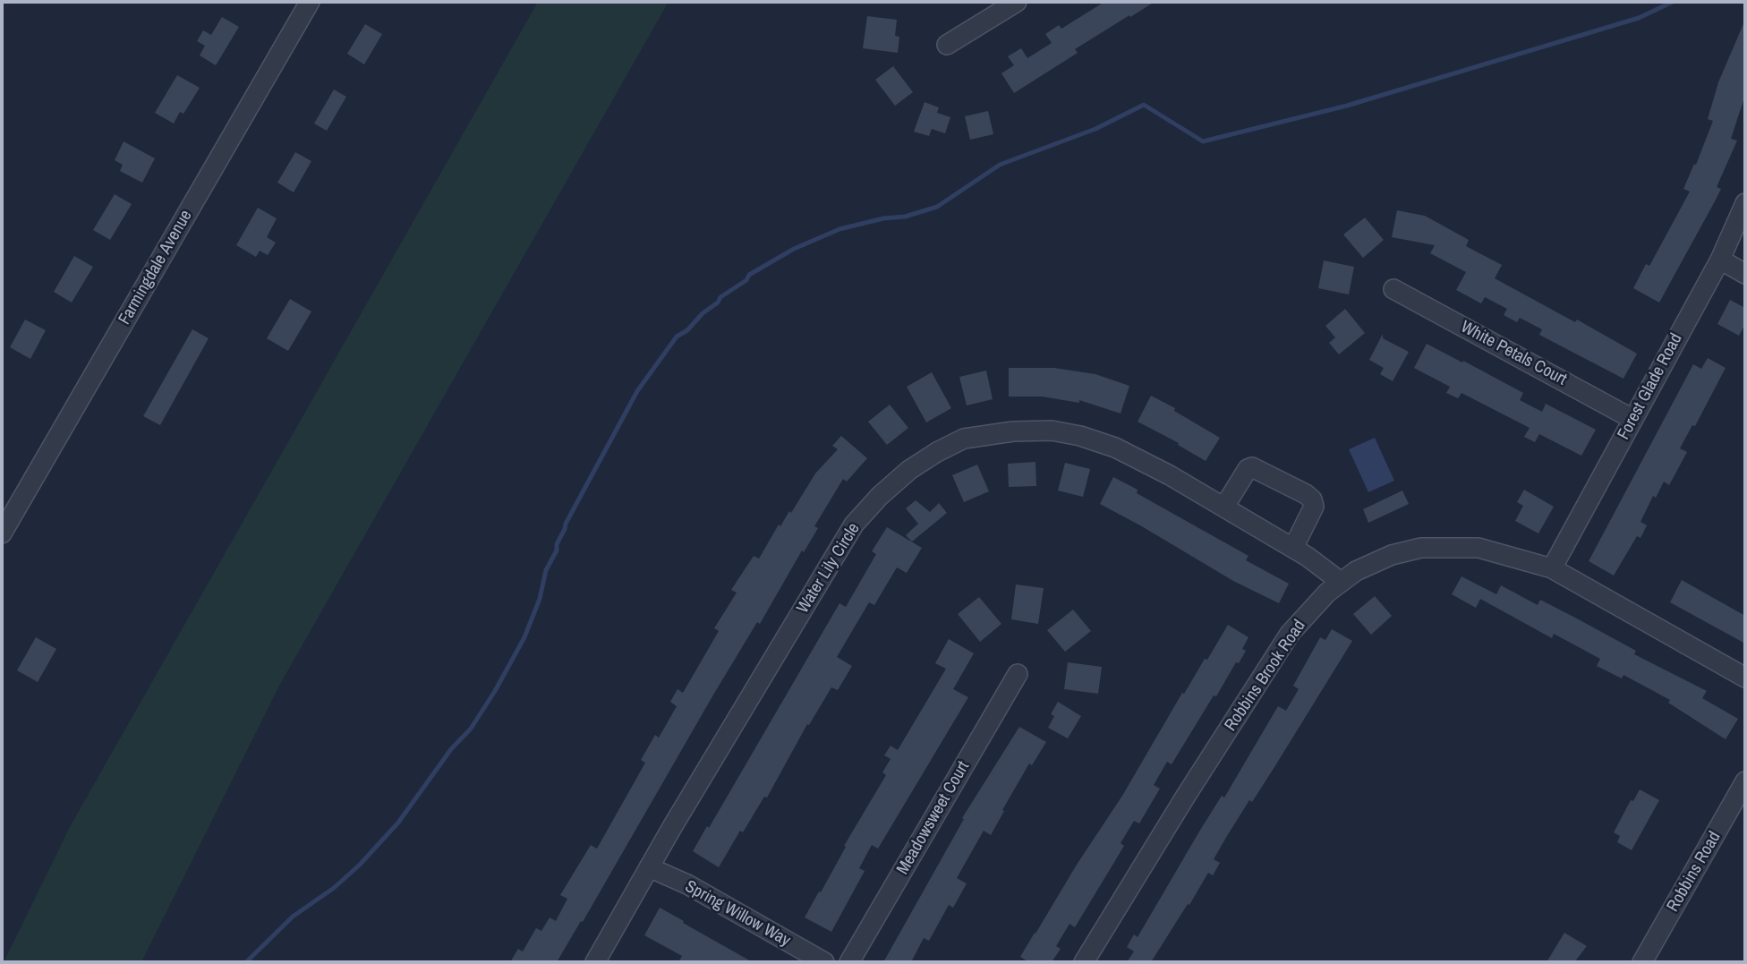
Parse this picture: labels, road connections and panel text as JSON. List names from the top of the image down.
{
  "streets": {
    "street": [
      "Farmingdale Avenue",
      "White Petals Court",
      "Forest Glade Road",
      "Water Lily Circle",
      "Robbins Brook Road",
      "Meadowsweet Court",
      "Robbins Road",
      "Spring Willow Way"
    ]
  },
  "crossings": [
    ["White Petals Court", "Forest Glade Road"],
    ["Forest Glade Road", "Robbins Brook Road"],
    ["Water Lily Circle", "Robbins Brook Road"],
    ["Water Lily Circle", "Spring Willow Way"]
  ]
}
